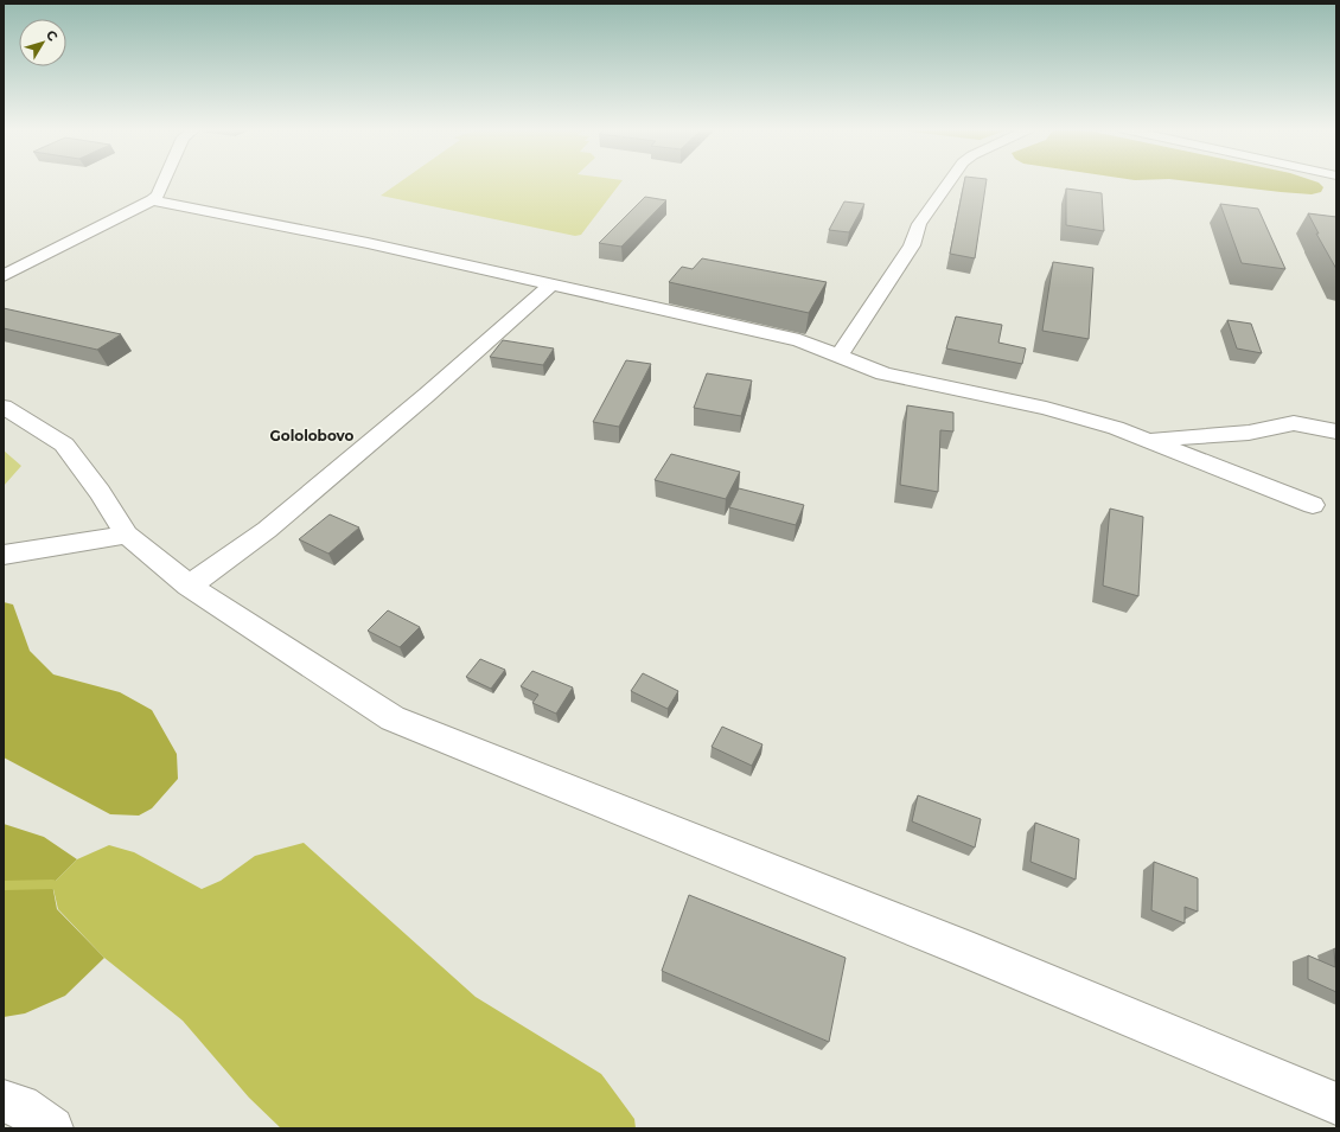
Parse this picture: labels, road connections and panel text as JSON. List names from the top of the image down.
{
  "districts": ["Gololobovo"],
  "north": "top right"
}
